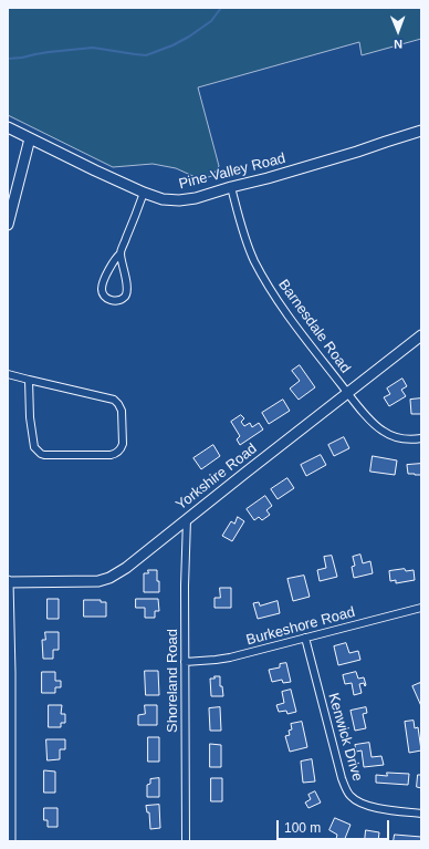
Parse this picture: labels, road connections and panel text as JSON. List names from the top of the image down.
{
  "streets": {
    "street": [
      "Pine Valley Road",
      "Barnesdale Road",
      "Yorkshire Road",
      "Burkeshore Road",
      "Shoreland Road",
      "Kenwick Drive"
    ]
  },
  "crossings": [
    ["Pine Valley Road", "Barnesdale Road"],
    ["Barnesdale Road", "Yorkshire Road"],
    ["Yorkshire Road", "Shoreland Road"],
    ["Burkeshore Road", "Shoreland Road"],
    ["Burkeshore Road", "Kenwick Drive"]
  ],
  "scale_bar": "100 m",
  "north": "bottom"
}
